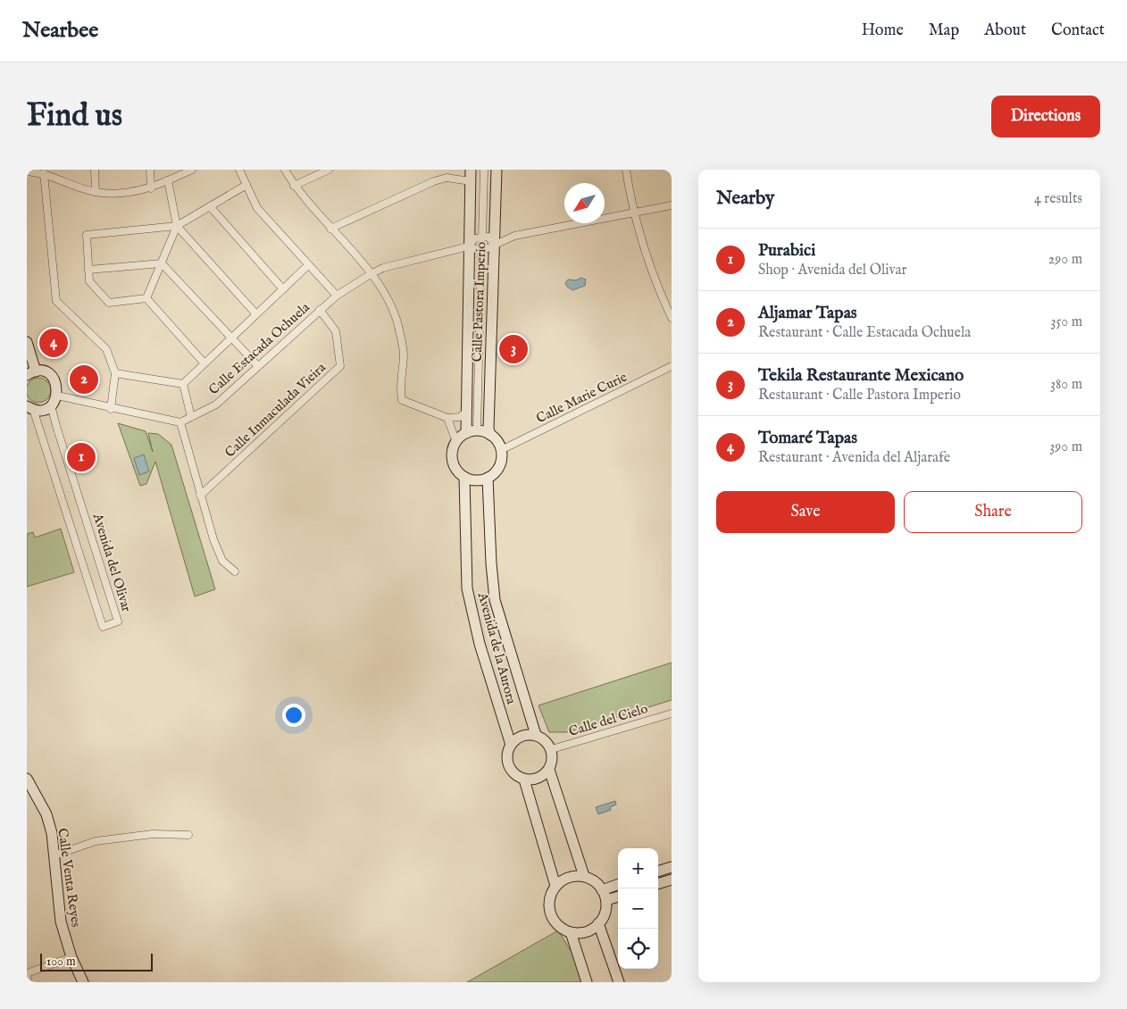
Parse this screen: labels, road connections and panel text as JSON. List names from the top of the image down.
{
  "streets": {
    "street": [
      "Calle Pastora Imperio",
      "Calle Estacada Ochuela",
      "Calle Marie Curie",
      "Calle Inmaculada Vieira",
      "Avenida del Olivar",
      "Avenida de la Aurora",
      "Calle del Cielo",
      "Calle Venta Reyes"
    ]
  },
  "crossings": [
    ["Calle Pastora Imperio", "Calle Estacada Ochuela"],
    ["Calle Pastora Imperio", "Calle Marie Curie"],
    ["Calle Pastora Imperio", "Avenida de la Aurora"],
    ["Calle Estacada Ochuela", "Calle Inmaculada Vieira"],
    ["Calle Marie Curie", "Avenida de la Aurora"],
    ["Avenida de la Aurora", "Calle del Cielo"]
  ],
  "scale_bar": "100 m",
  "north": "bottom left",
  "page": {
    "header": "Nearbee",
    "nav": [
      "Home",
      "Map",
      "About",
      "Contact"
    ],
    "buttons": [
      "Directions",
      ["Save", "Share"]
    ],
    "title": "Find us",
    "heading": ["Nearby", "4 results"],
    "list": [
      {
        "mark": "1",
        "name": "Purabici",
        "note": "Shop · Avenida del Olivar",
        "value": "290 m"
      },
      {
        "mark": "2",
        "name": "Aljamar Tapas",
        "note": "Restaurant · Calle Estacada Ochuela",
        "value": "350 m"
      },
      {
        "mark": "3",
        "name": "Tekila Restaurante Mexicano",
        "note": "Restaurant · Calle Pastora Imperio",
        "value": "380 m"
      },
      {
        "mark": "4",
        "name": "Tomaré Tapas",
        "note": "Restaurant · Avenida del Aljarafe",
        "value": "390 m"
      }
    ],
    "pins": [
      "4",
      "3",
      "2",
      "1"
    ],
    "map_buttons": ["+", "−"],
    "scale": "100 m"
  }
}
